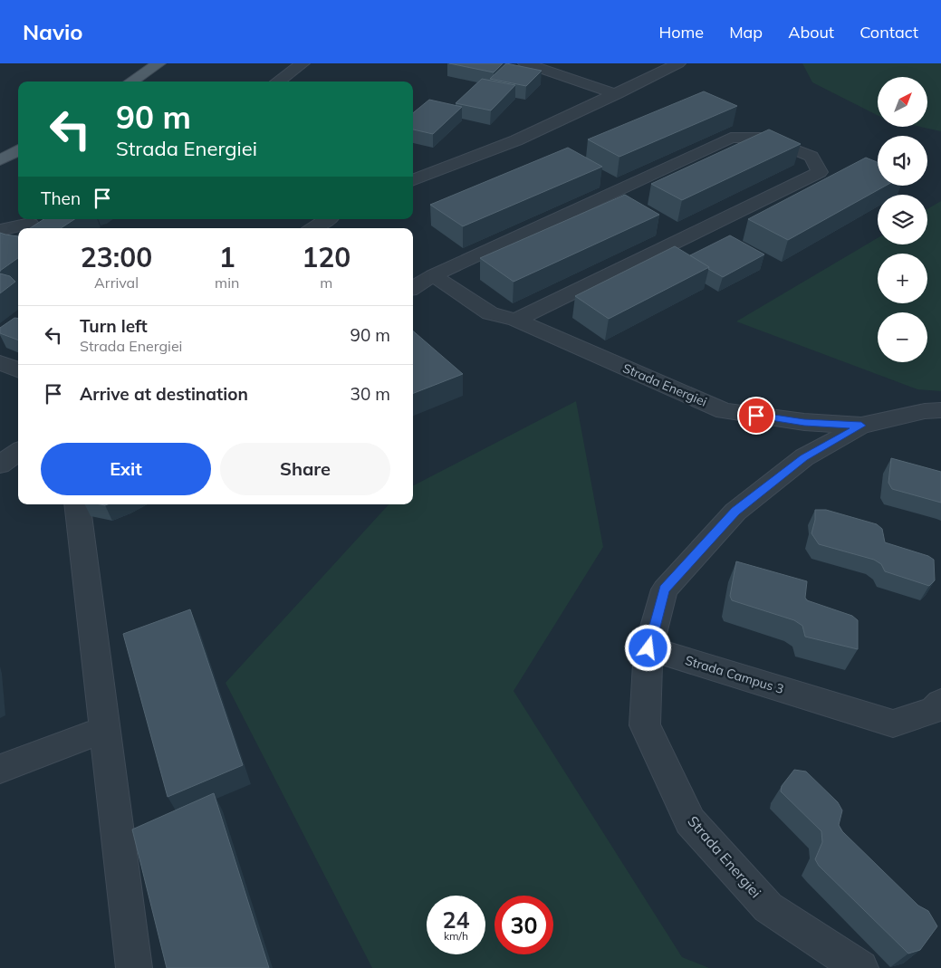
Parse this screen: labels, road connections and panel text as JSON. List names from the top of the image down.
{
  "streets": {
    "street": ["Strada Energiei", "Strada Campus 3"]
  },
  "crossings": [
    ["Strada Energiei", "Strada Campus 3"]
  ],
  "north": "top right",
  "page": {
    "header": "Navio",
    "nav": [
      "Home",
      "Map",
      "About",
      "Contact"
    ],
    "map_buttons": ["+", "−"],
    "turn": ["90 m", "Strada Energiei"],
    "then": "Then",
    "eta": [
      "23:00",
      "Arrival",
      "1",
      "min",
      "120",
      "m"
    ],
    "list": [
      {
        "name": "Turn left",
        "note": "Strada Energiei",
        "value": "90 m"
      },
      {
        "name": "Arrive at destination",
        "value": "30 m"
      }
    ],
    "buttons": ["Exit", "Share"],
    "speed": "24 km/h",
    "limit": "30"
  }
}
